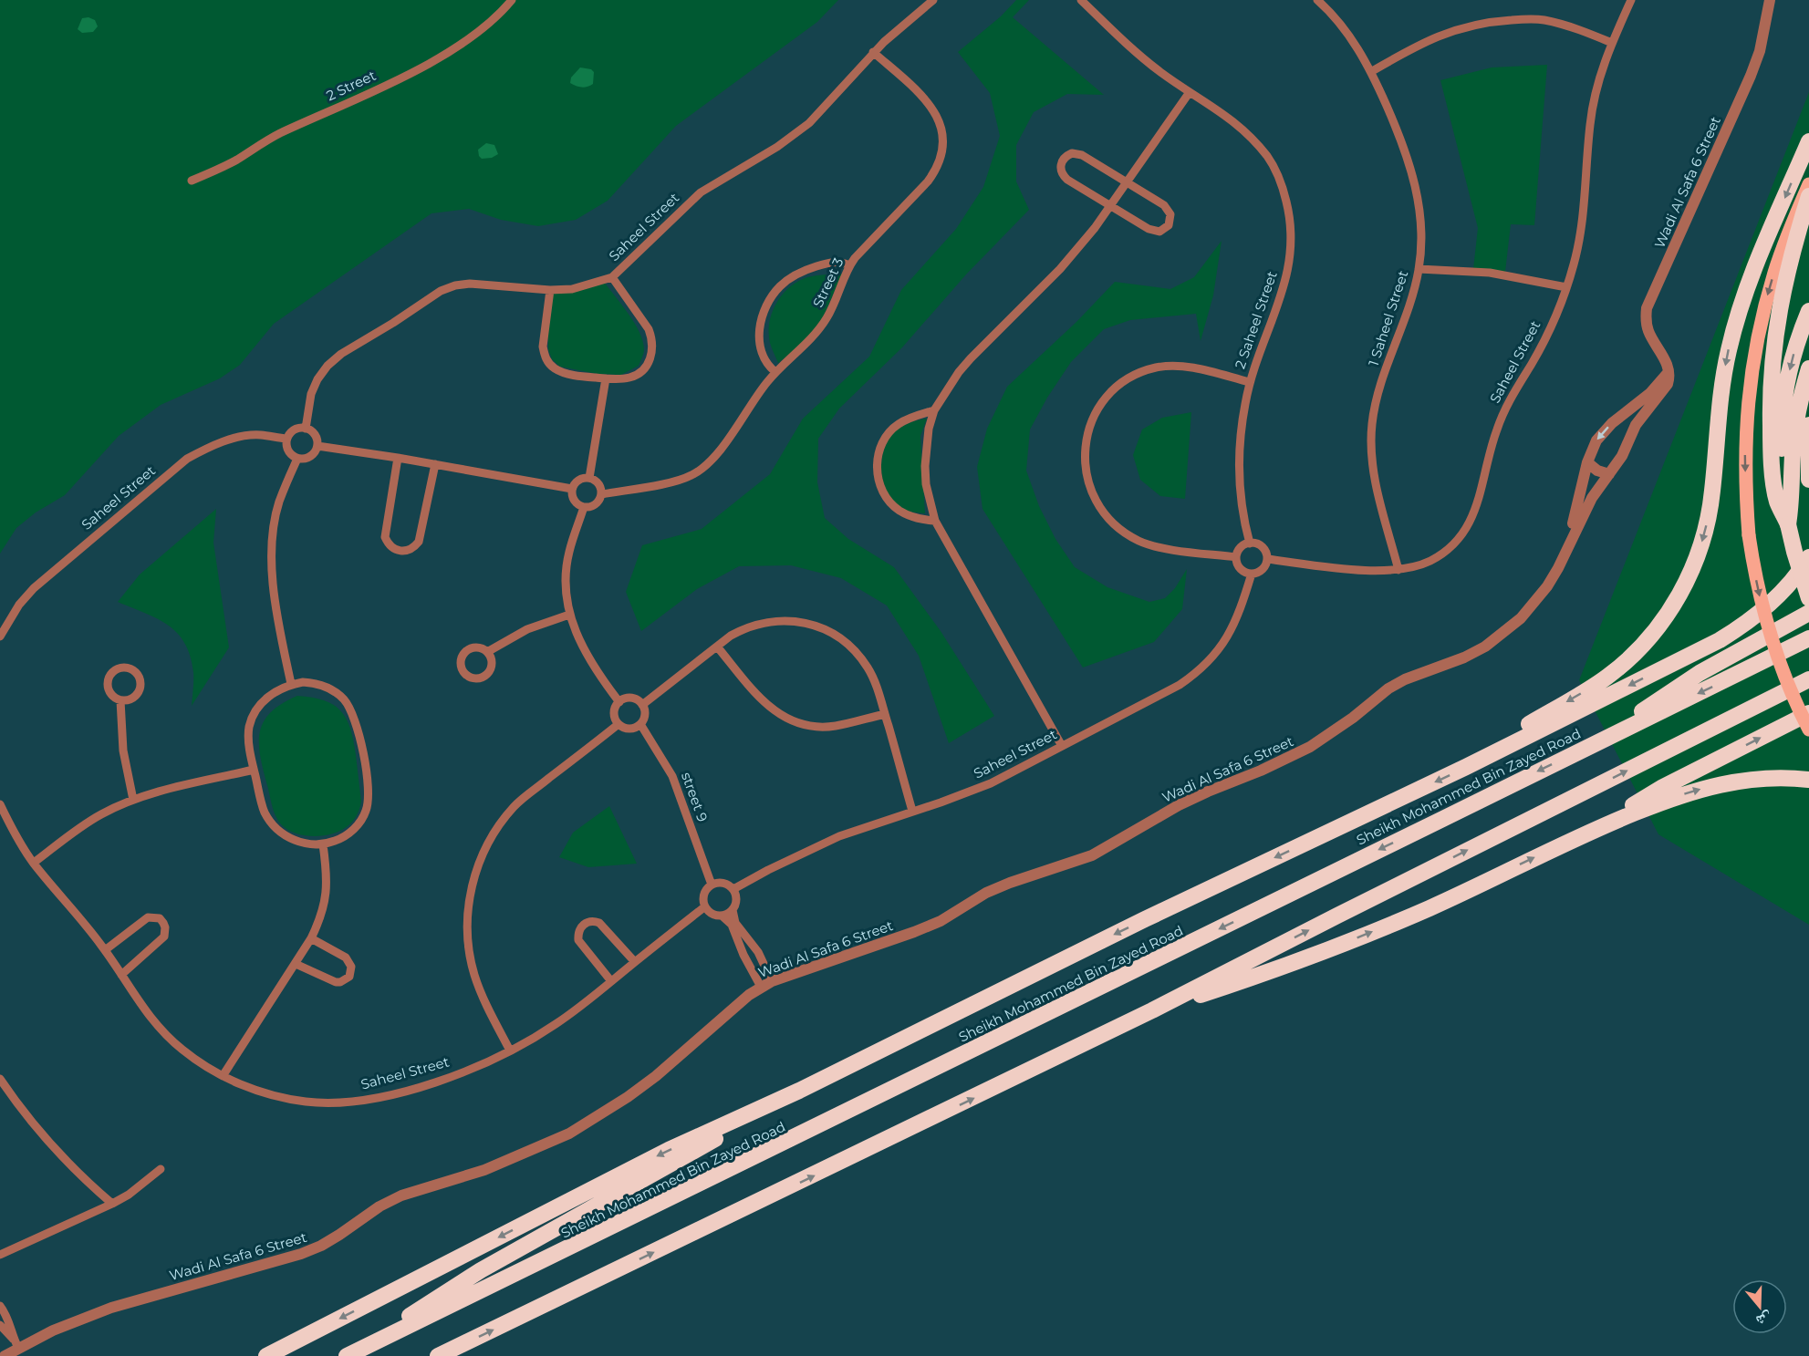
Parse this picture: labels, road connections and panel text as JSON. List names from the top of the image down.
{
  "streets": {
    "highway": ["Sheikh Mohammed Bin Zayed Road"],
    "street": [
      "2 Street",
      "Wadi Al Safa 6 Street",
      "Saheel Street",
      "Street 3",
      "1 Saheel Street",
      "2 Saheel Street",
      "street 9"
    ]
  },
  "crossings": [
    ["Saheel Street", "Street 3"],
    ["Saheel Street", "1 Saheel Street"],
    ["Saheel Street", "2 Saheel Street"],
    ["Saheel Street", "street 9"]
  ],
  "north": "bottom"
}
